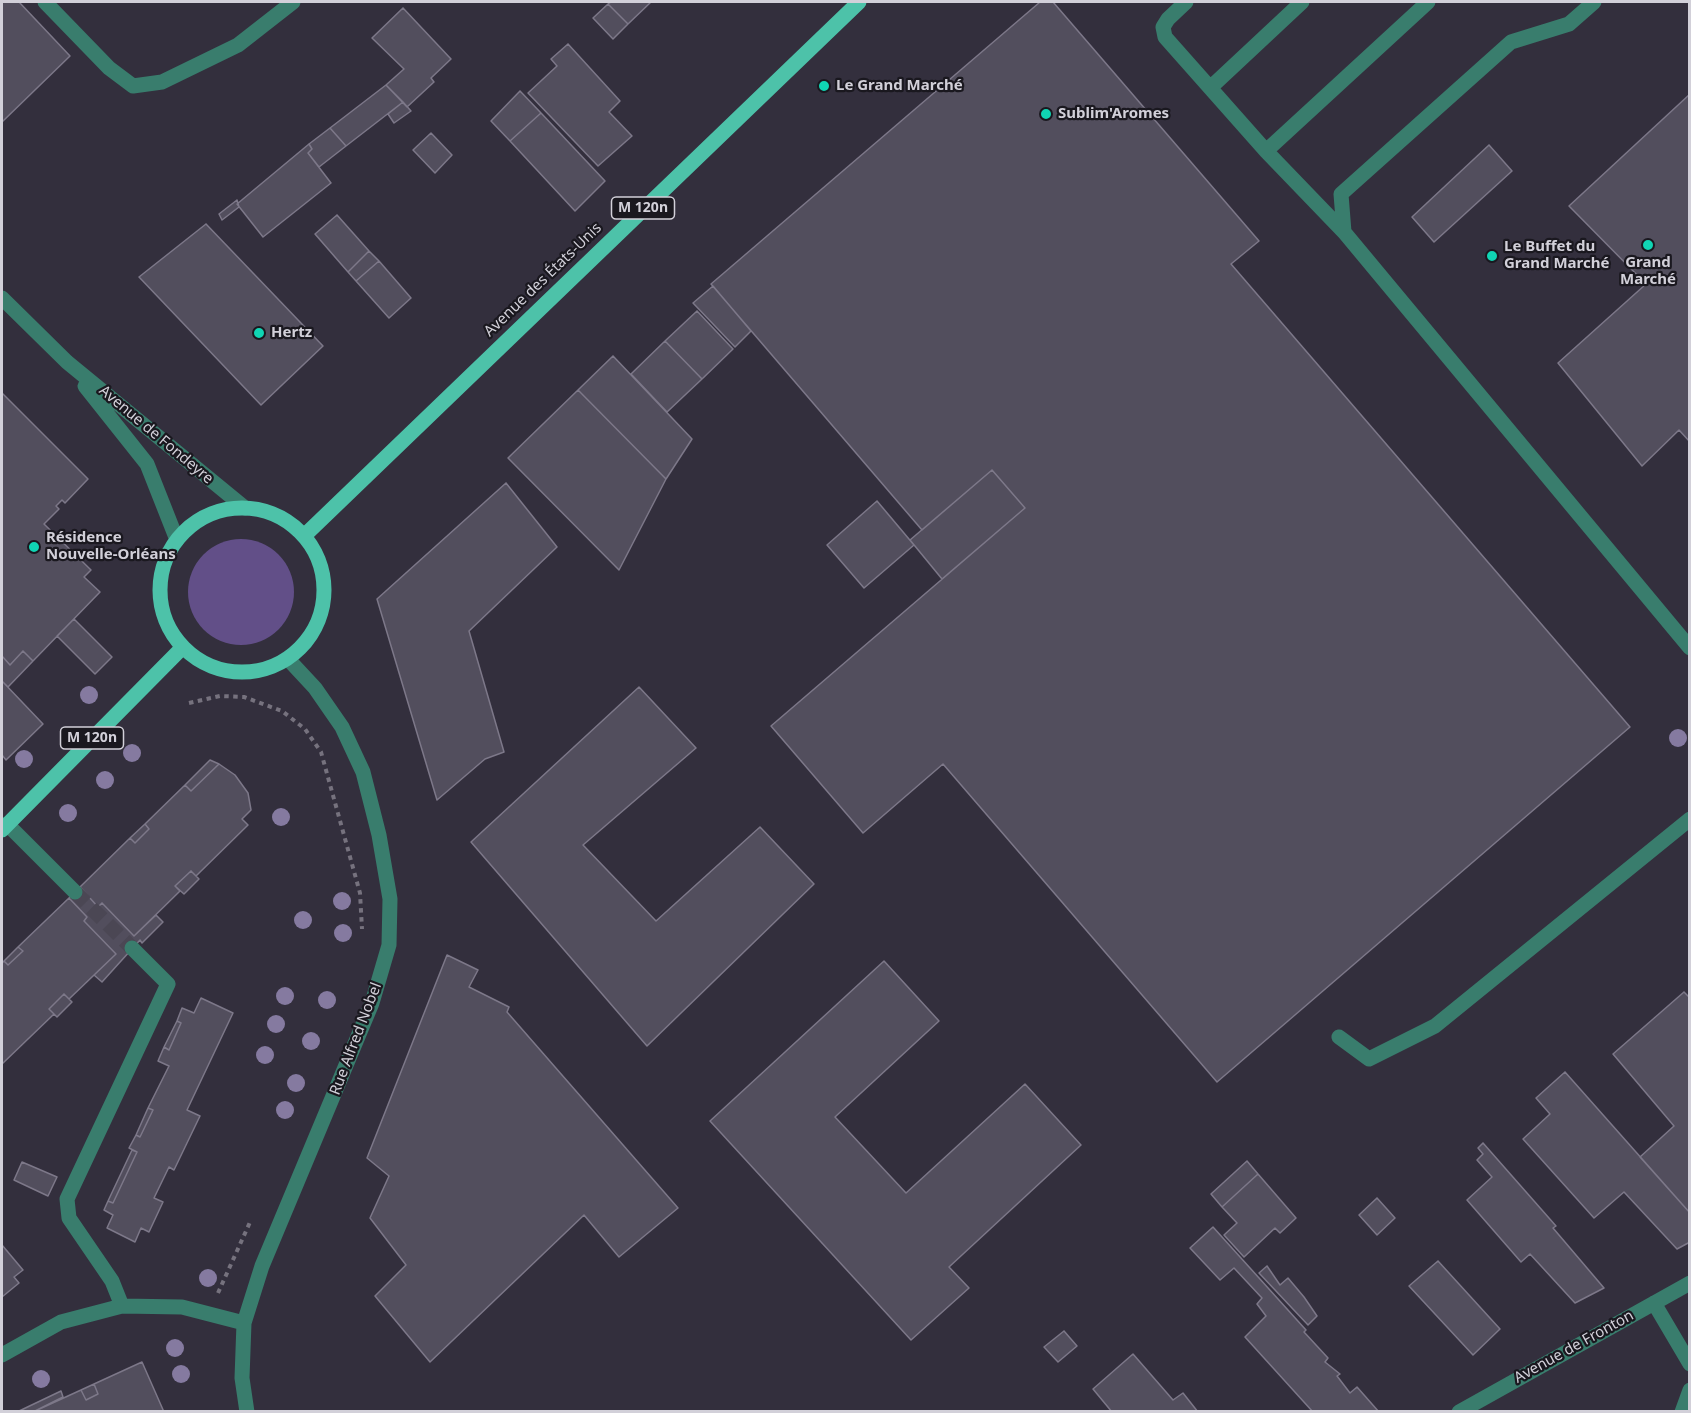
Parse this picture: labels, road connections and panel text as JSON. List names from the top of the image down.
{
  "streets": {
    "main road": ["M 120n", "Avenue des États-Unis"],
    "street": ["Avenue de Fondeyre", "Rue Alfred Nobel", "Avenue de Fronton"]
  },
  "crossings": [
    ["M 120n", "Avenue des États-Unis"],
    ["M 120n", "Avenue de Fondeyre"],
    ["M 120n", "Rue Alfred Nobel"],
    ["Avenue des États-Unis", "Avenue de Fondeyre"],
    ["Avenue des États-Unis", "Rue Alfred Nobel"],
    ["Avenue de Fondeyre", "Rue Alfred Nobel"]
  ],
  "places": [
    "Le Grand Marché",
    "Sublim'Aromes",
    "Grand Marché",
    "Le Buffet du Grand Marché",
    "Hertz",
    "Résidence Nouvelle-Orléans"
  ]
}
